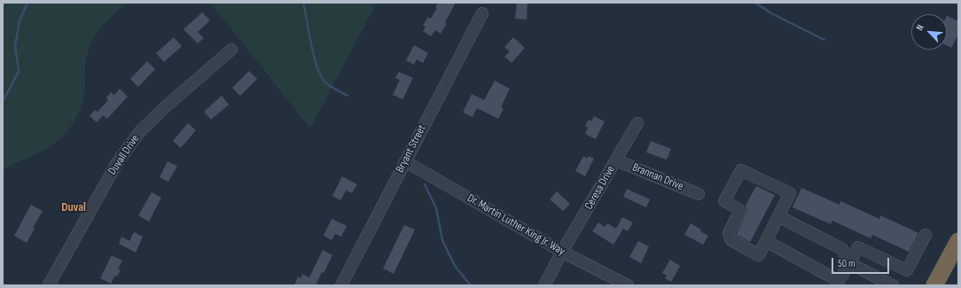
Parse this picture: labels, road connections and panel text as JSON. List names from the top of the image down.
{
  "streets": {
    "street": [
      "Bryant Street",
      "Duvall Drive",
      "Brannan Drive",
      "Ceresa Drive",
      "Dr. Martin Luther King Jr. Way"
    ]
  },
  "crossings": [
    ["Bryant Street", "Dr. Martin Luther King Jr. Way"],
    ["Brannan Drive", "Ceresa Drive"],
    ["Ceresa Drive", "Dr. Martin Luther King Jr. Way"]
  ],
  "districts": ["Duval"],
  "scale_bar": "50 m",
  "north": "top left"
}
